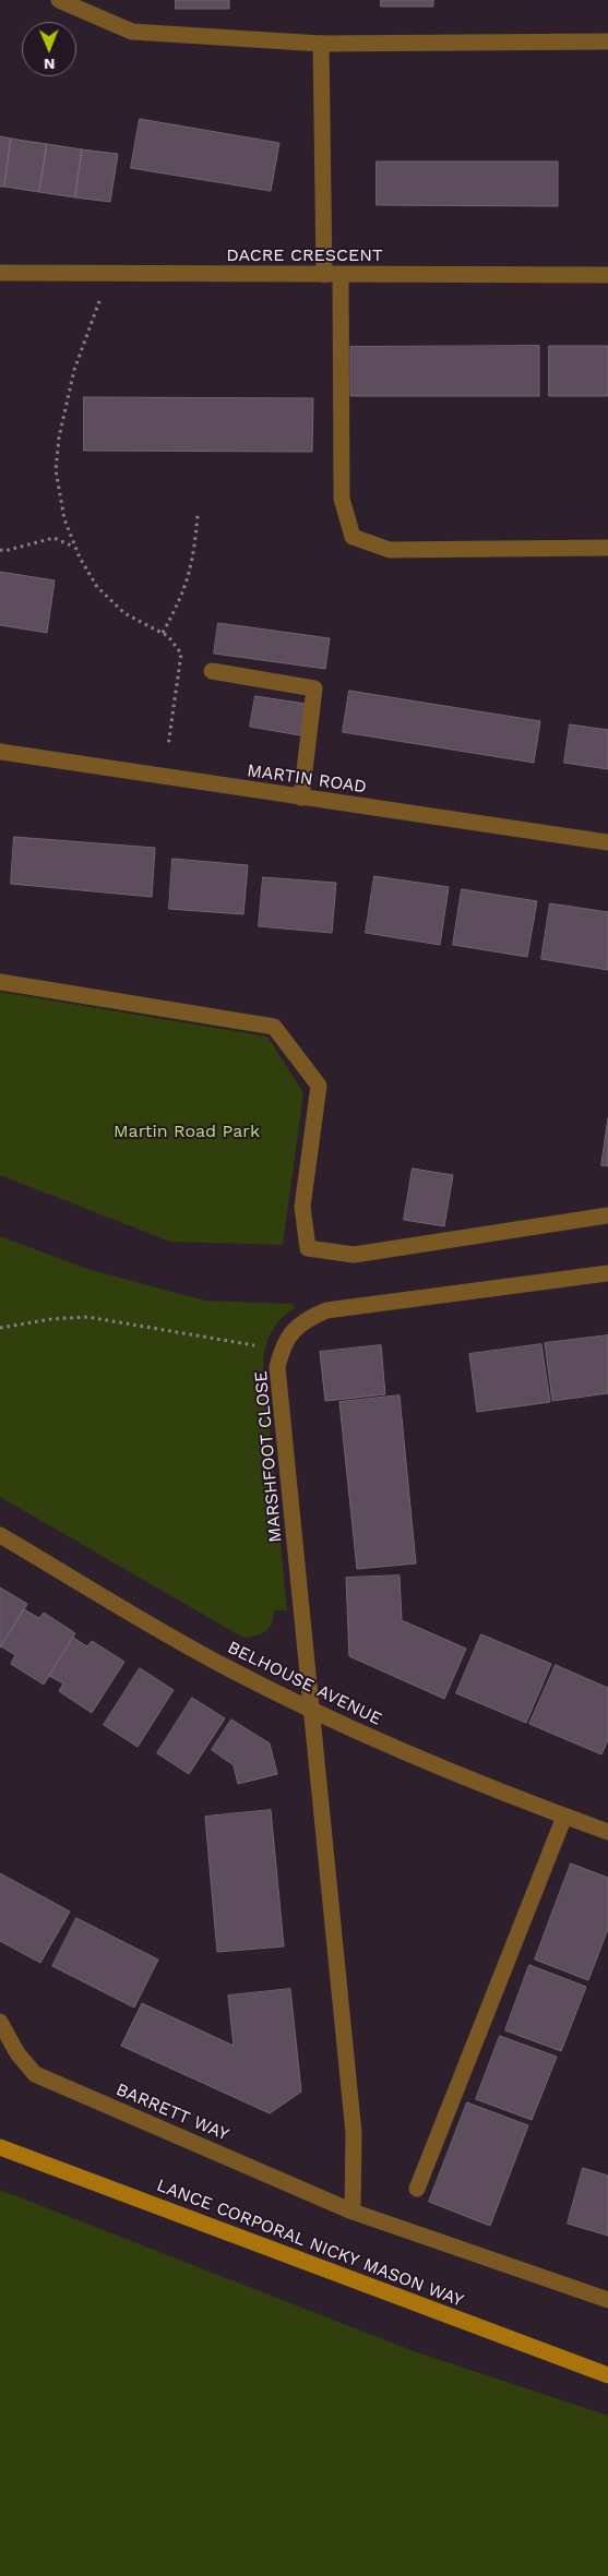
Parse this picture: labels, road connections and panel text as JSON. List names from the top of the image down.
{
  "streets": {
    "main road": ["LANCE CORPORAL NICKY MASON WAY"],
    "street": [
      "DACRE CRESCENT",
      "MARTIN ROAD",
      "MARSHFOOT CLOSE",
      "BELHOUSE AVENUE",
      "BARRETT WAY"
    ]
  },
  "crossings": [
    ["MARSHFOOT CLOSE", "BELHOUSE AVENUE"],
    ["MARSHFOOT CLOSE", "BARRETT WAY"]
  ],
  "parks": ["Martin Road Park"],
  "north": "bottom"
}
